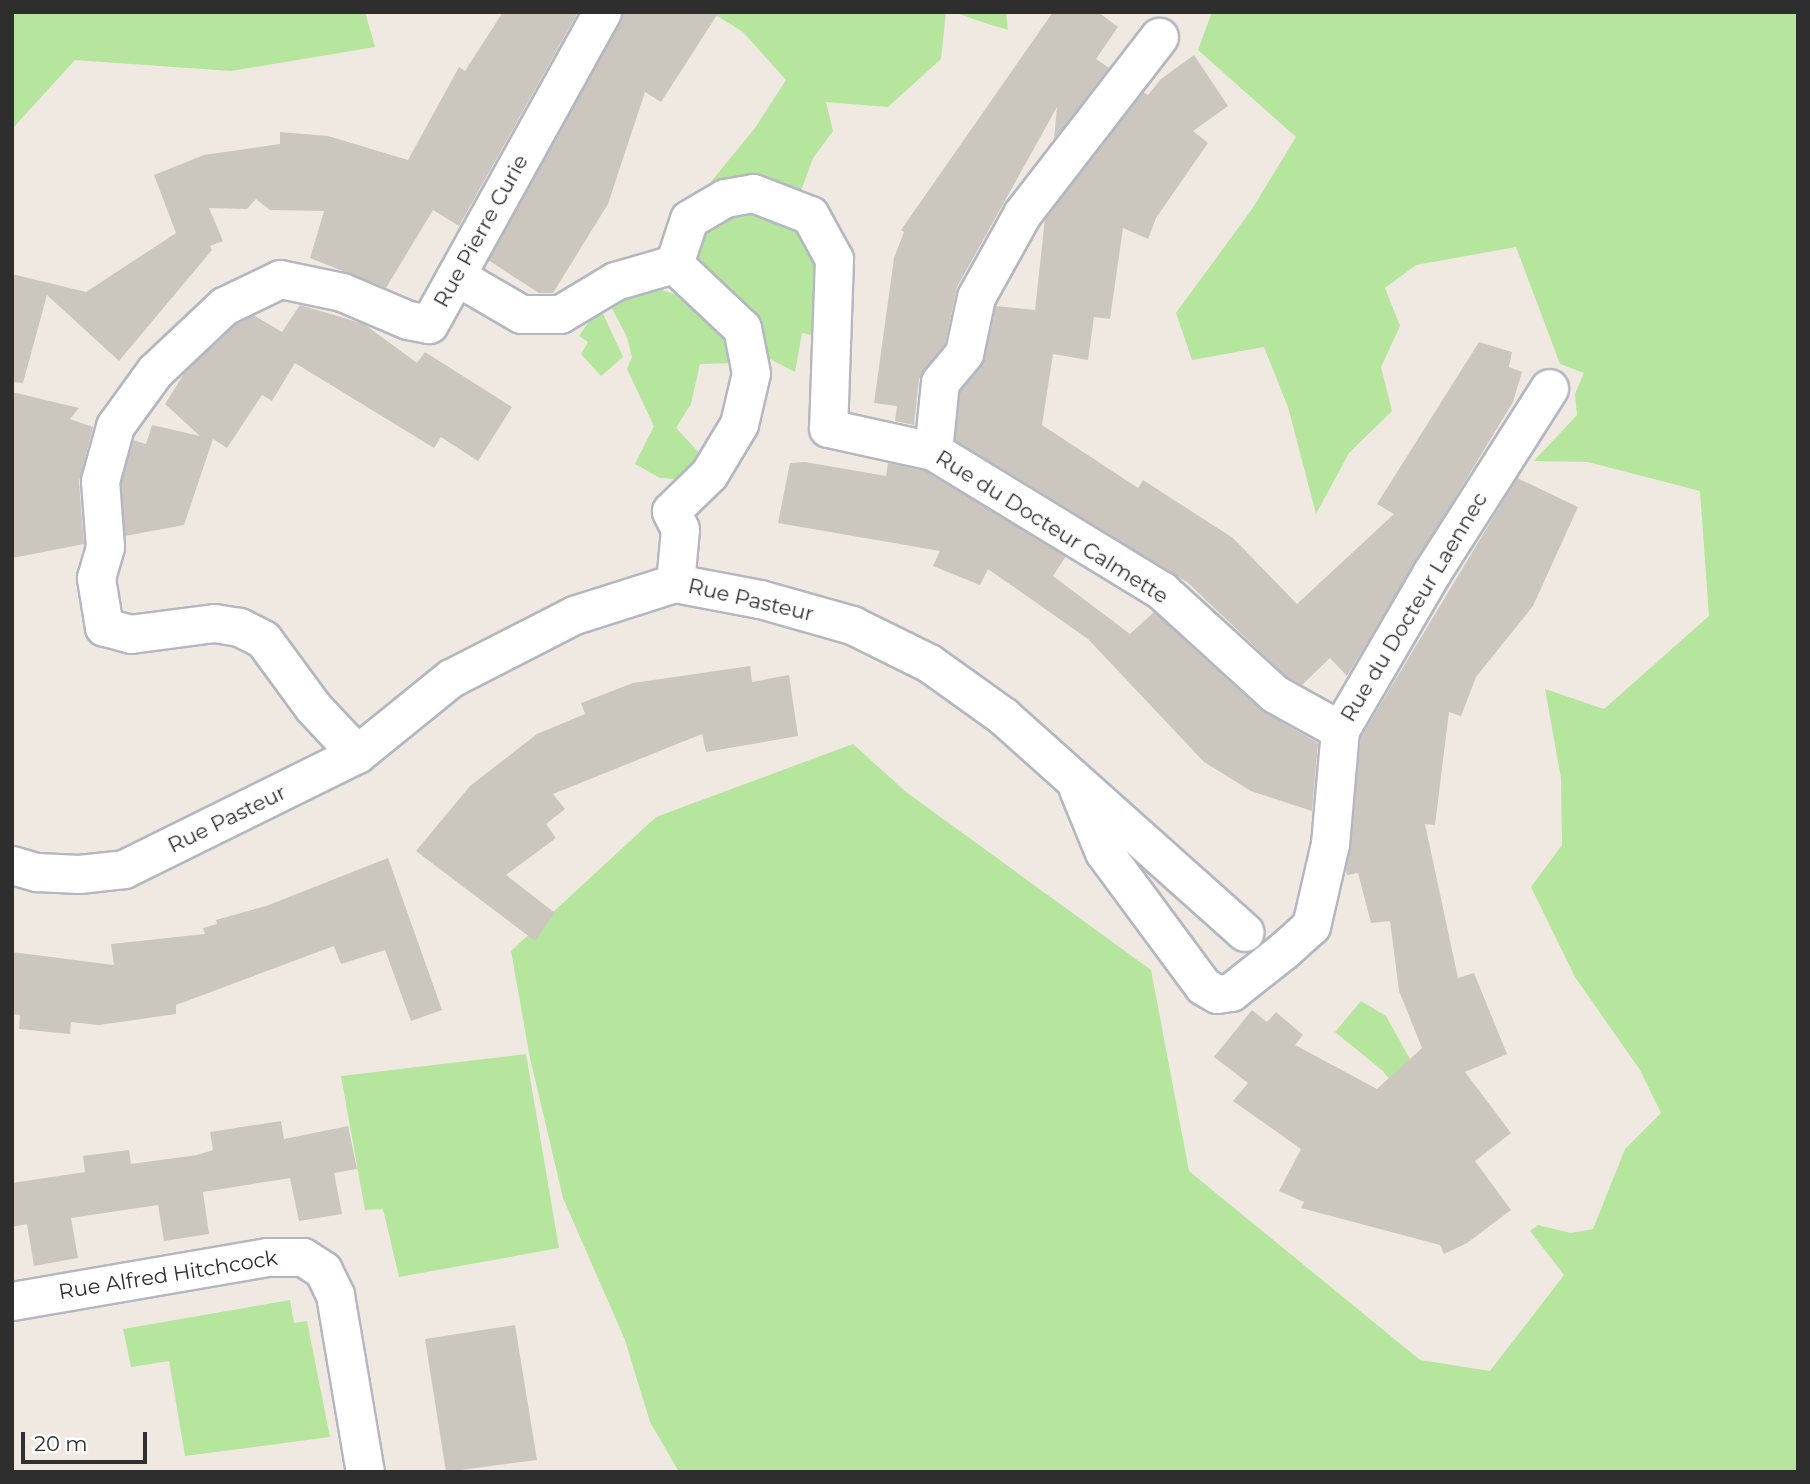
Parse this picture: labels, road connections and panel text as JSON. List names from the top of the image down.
{
  "streets": {
    "street": [
      "Rue Pierre Curie",
      "Rue du Docteur Calmette",
      "Rue Pasteur",
      "Rue du Docteur Laennec",
      "Rue Alfred Hitchcock"
    ]
  },
  "crossings": [
    ["Rue Pierre Curie", "Rue Pasteur"],
    ["Rue du Docteur Calmette", "Rue du Docteur Laennec"],
    ["Rue Pasteur", "Rue du Docteur Laennec"]
  ],
  "scale_bar": "20 m"
}
